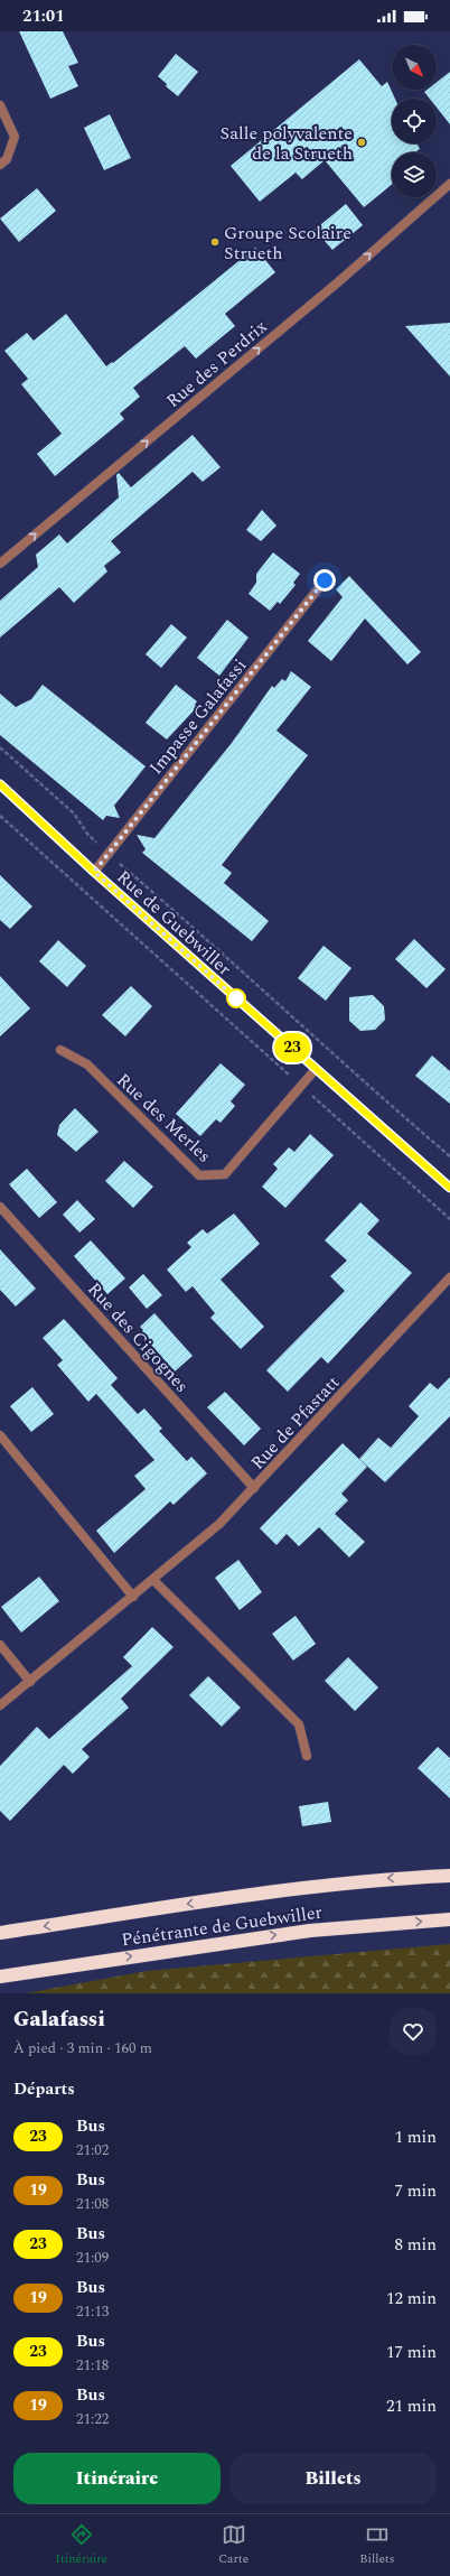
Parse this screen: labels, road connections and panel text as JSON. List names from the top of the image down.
{
  "streets": {
    "highway": ["Pénétrante de Guebwiller"],
    "main road": ["Rue de Guebwiller"],
    "street": [
      "Rue des Perdrix",
      "Impasse Galafassi",
      "Rue des Merles",
      "Rue des Cigognes",
      "Rue de Pfastatt"
    ]
  },
  "crossings": [
    ["Impasse Galafassi", "Rue de Guebwiller"],
    ["Rue de Guebwiller", "Rue des Merles"],
    ["Rue des Cigognes", "Rue de Pfastatt"]
  ],
  "one_way": ["Rue des Perdrix"],
  "places": ["Salle polyvalente de la Strueth", "Groupe Scolaire Strueth"],
  "lines": ["bus line 23"],
  "north": "bottom right",
  "page": {
    "status": "21:01",
    "on_map": "23",
    "heading": [
      ["Galafassi", "À pied · 3 min · 160 m"],
      "Départs"
    ],
    "list": [
      {
        "mark": "23",
        "name": "Bus",
        "note": "21:02",
        "value": "1 min"
      },
      {
        "mark": "19",
        "name": "Bus",
        "note": "21:08",
        "value": "7 min"
      },
      {
        "mark": "23",
        "name": "Bus",
        "note": "21:09",
        "value": "8 min"
      },
      {
        "mark": "19",
        "name": "Bus",
        "note": "21:13",
        "value": "12 min"
      },
      {
        "mark": "23",
        "name": "Bus",
        "note": "21:18",
        "value": "17 min"
      },
      {
        "mark": "19",
        "name": "Bus",
        "note": "21:22",
        "value": "21 min"
      }
    ],
    "buttons": ["Itinéraire", "Billets"],
    "tabs": ["Itinéraire", "Carte", "Billets"]
  }
}
